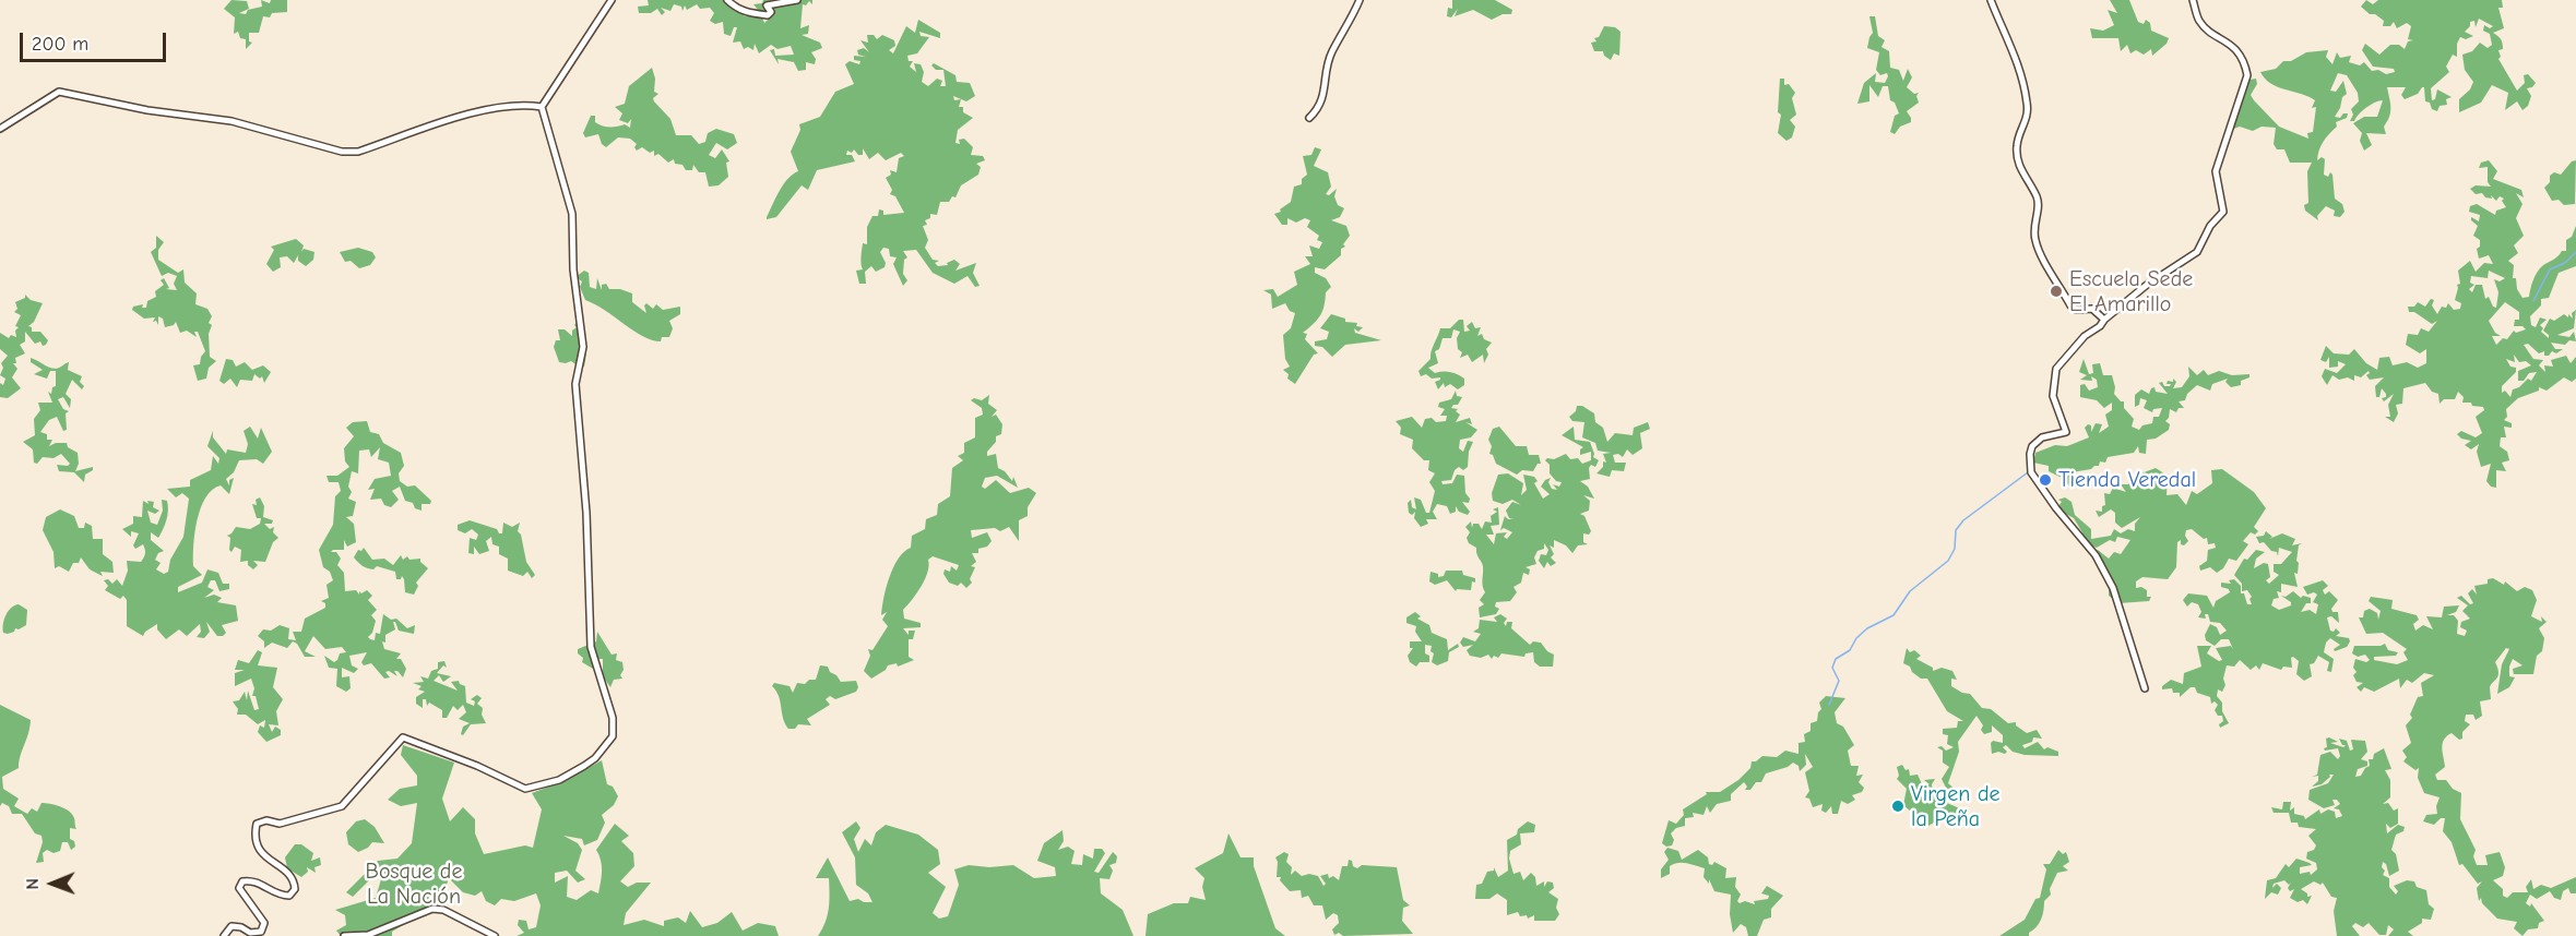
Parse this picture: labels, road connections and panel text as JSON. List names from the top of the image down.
{
  "parks": ["Bosque de La Nación"],
  "places": ["Escuela Sede El Amarillo", "Tienda Veredal", "Virgen de la Peña"],
  "scale_bar": "200 m",
  "north": "left"
}
